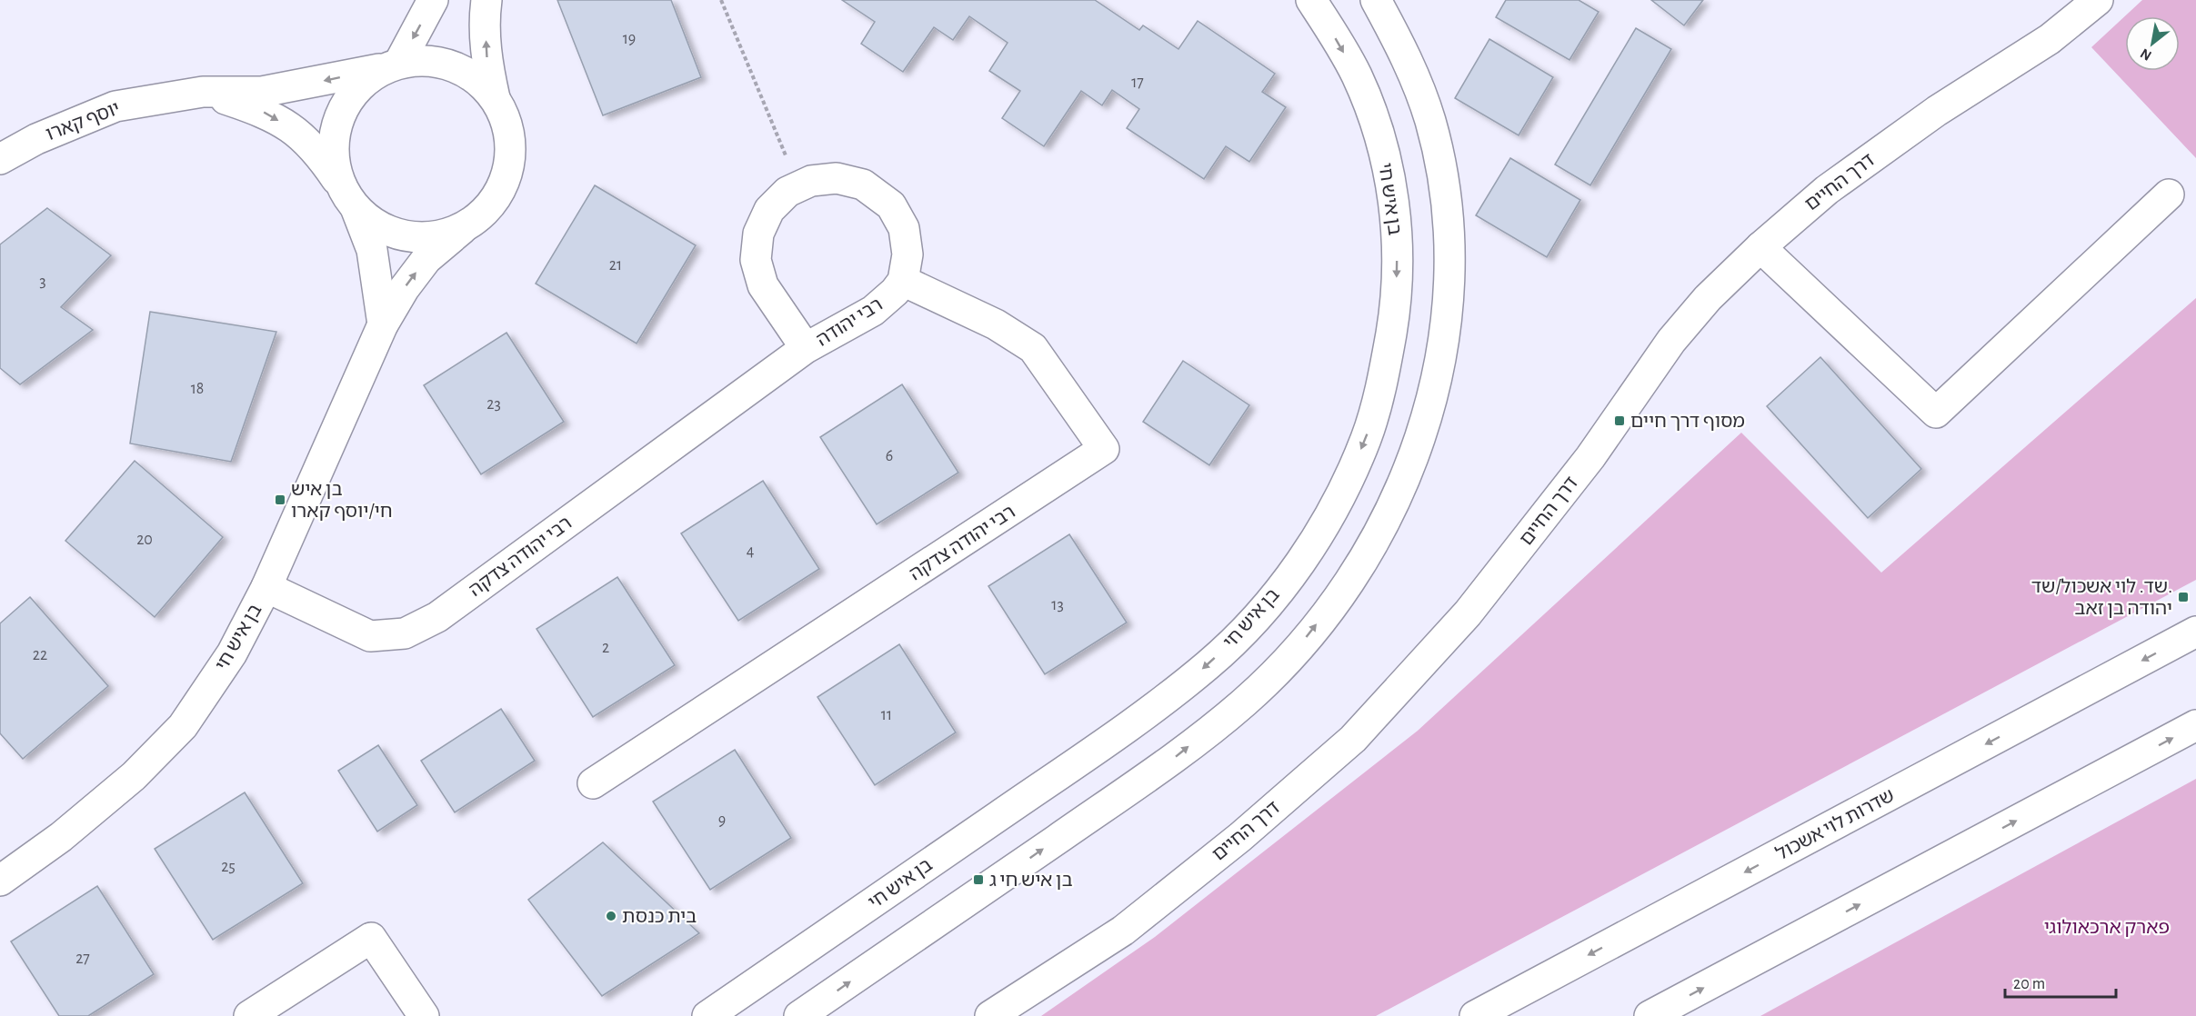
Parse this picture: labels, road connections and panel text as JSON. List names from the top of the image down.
{
  "streets": {
    "street": [
      "יוסף קארו",
      "דרך החיים",
      "בן איש חי",
      "רבי יהודה",
      "רבי יהודה צדקה",
      "שדרות לוי אשכול"
    ]
  },
  "crossings": [
    ["יוסף קארו", "בן איש חי"],
    ["בן איש חי", "רבי יהודה צדקה"],
    ["רבי יהודה", "רבי יהודה צדקה"]
  ],
  "parks": ["פארק ארכאולוגי"],
  "places": {
    "transit": [
      "מסוף דרך חיים",
      "בן איש חי/יוסף קארו",
      "שד. לוי אשכול/שד. יהודה בן זאב",
      "בן איש חי ג"
    ],
    "other": ["בית כנסת"]
  },
  "house_numbers": [
    "19",
    "17",
    "21",
    "3",
    "18",
    "23",
    "6",
    "20",
    "4",
    "13",
    "2",
    "22",
    "11",
    "9",
    "25",
    "27"
  ],
  "scale_bar": "20 m",
  "north": "bottom left"
}
